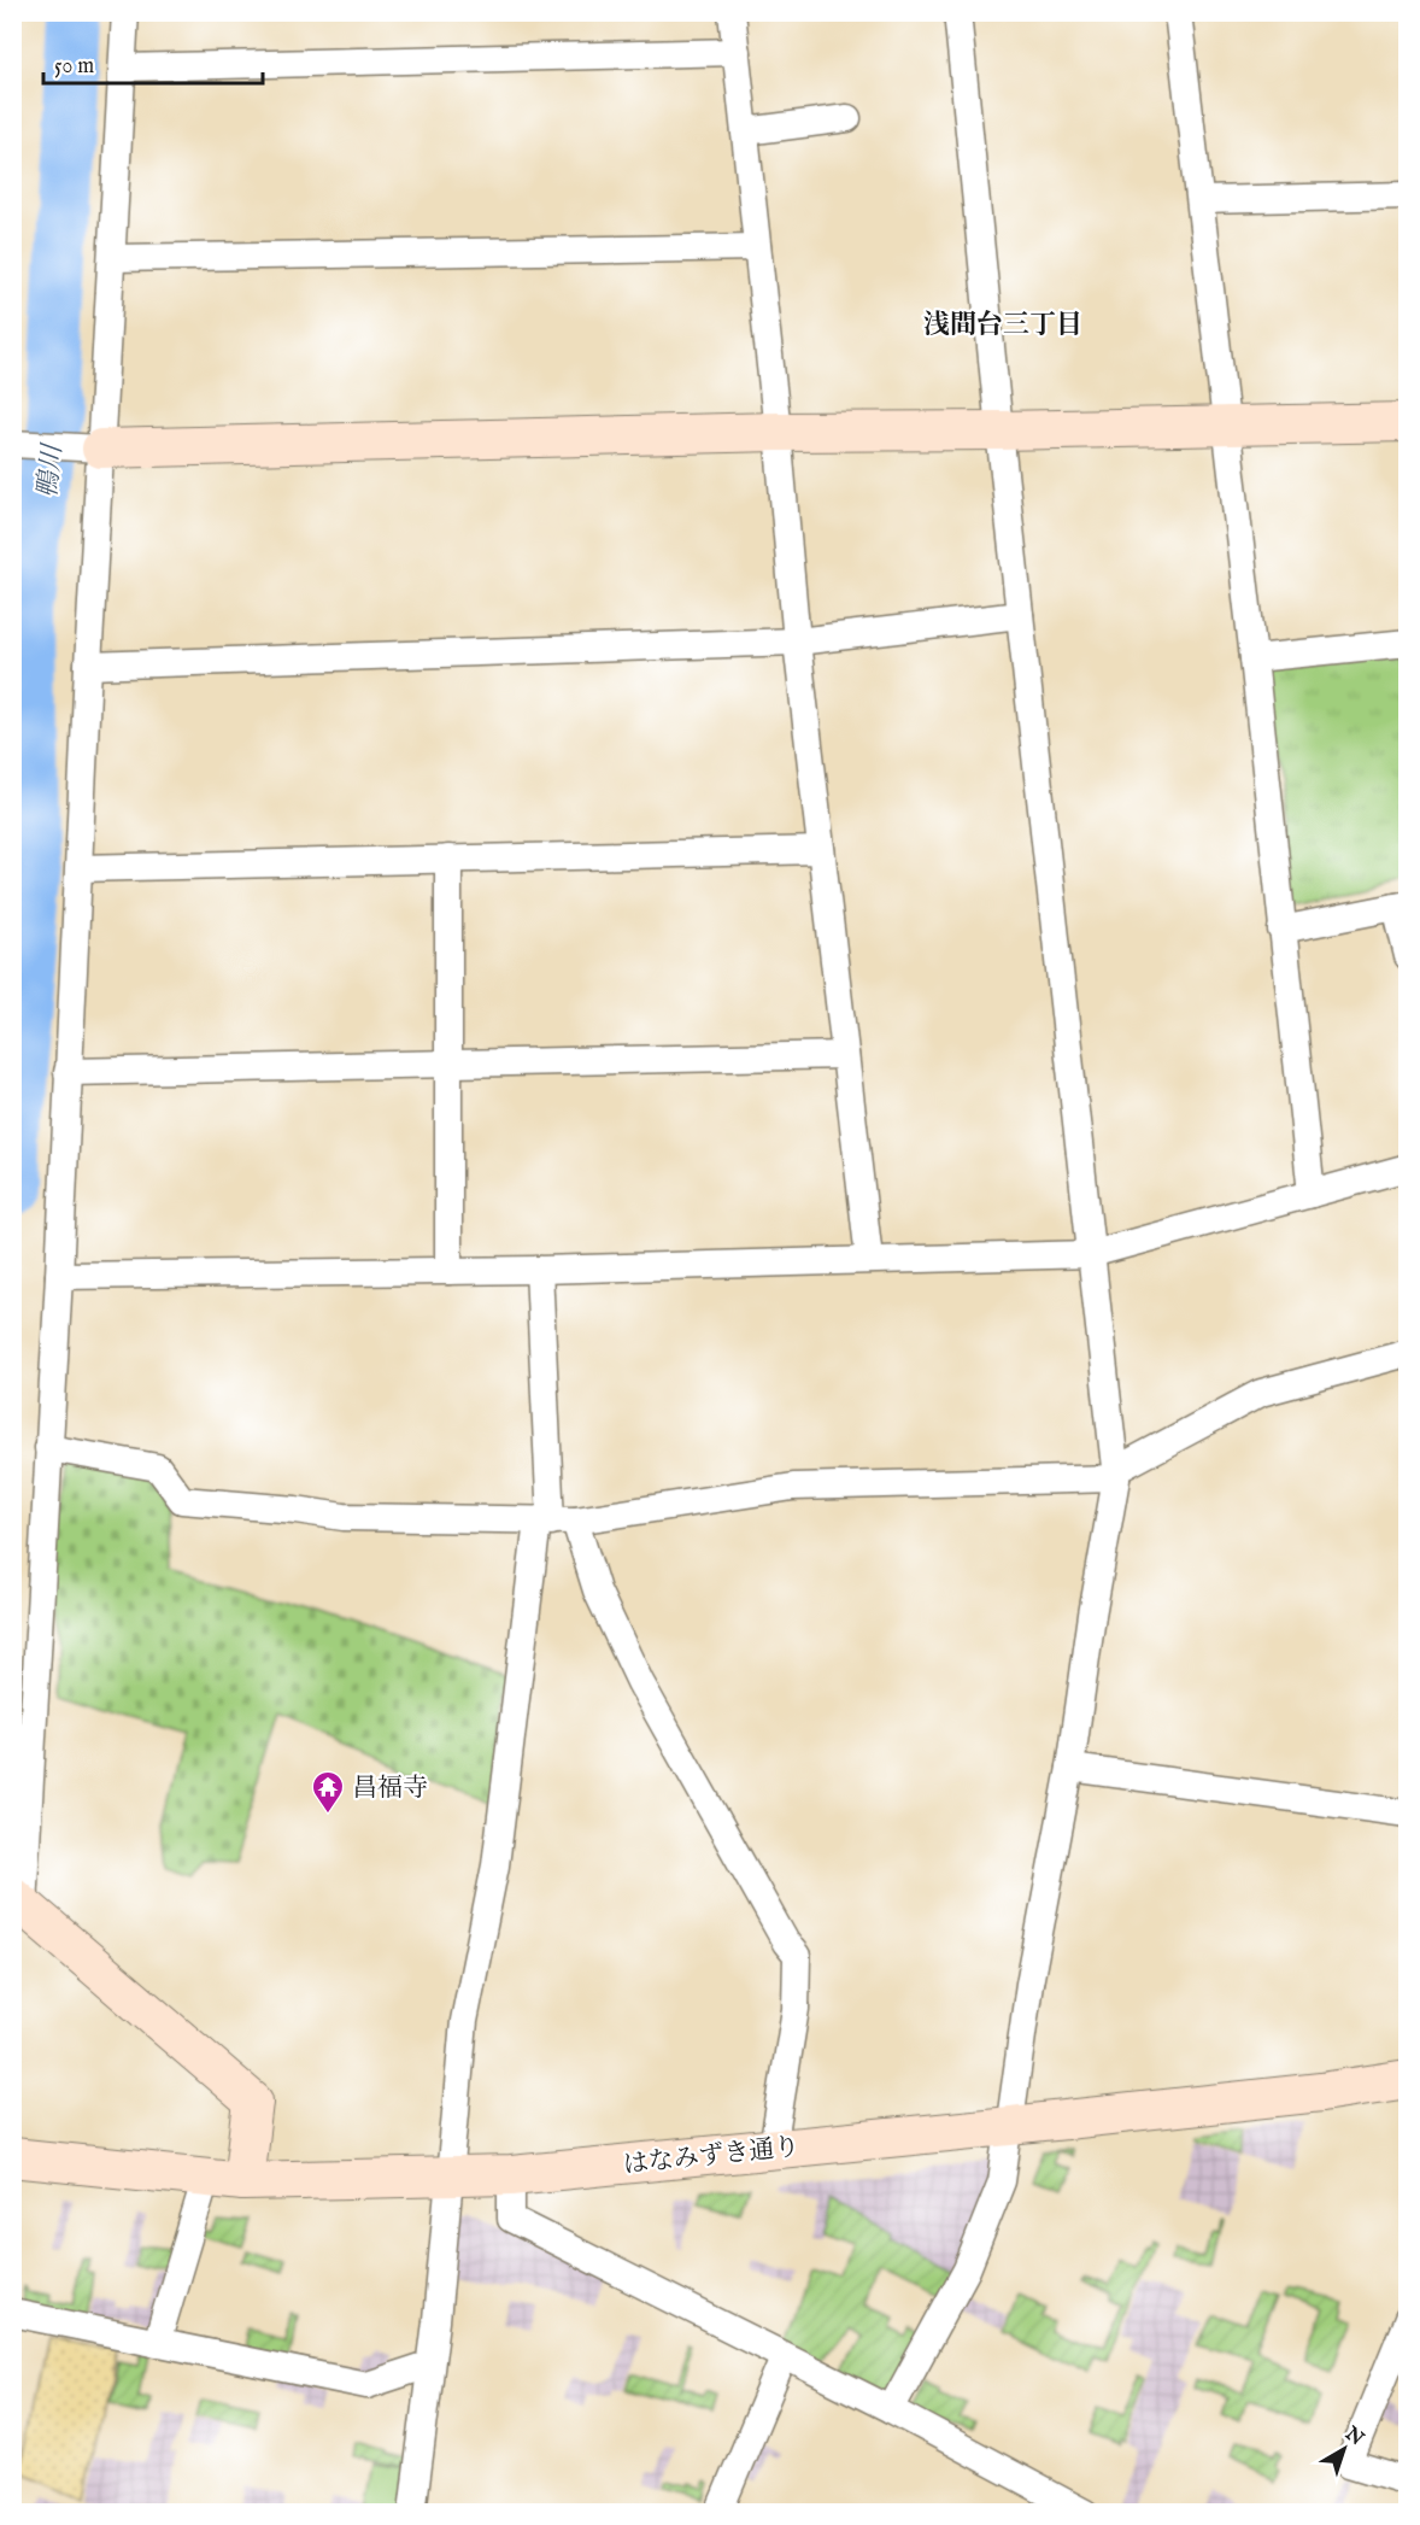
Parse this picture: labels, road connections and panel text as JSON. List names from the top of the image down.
{
  "streets": {
    "street": ["はなみずき通り"]
  },
  "districts": ["浅間台三丁目"],
  "water": ["鴨川"],
  "places": {
    "temple": ["昌福寺"]
  },
  "scale_bar": "50 m",
  "north": "top right"
}
